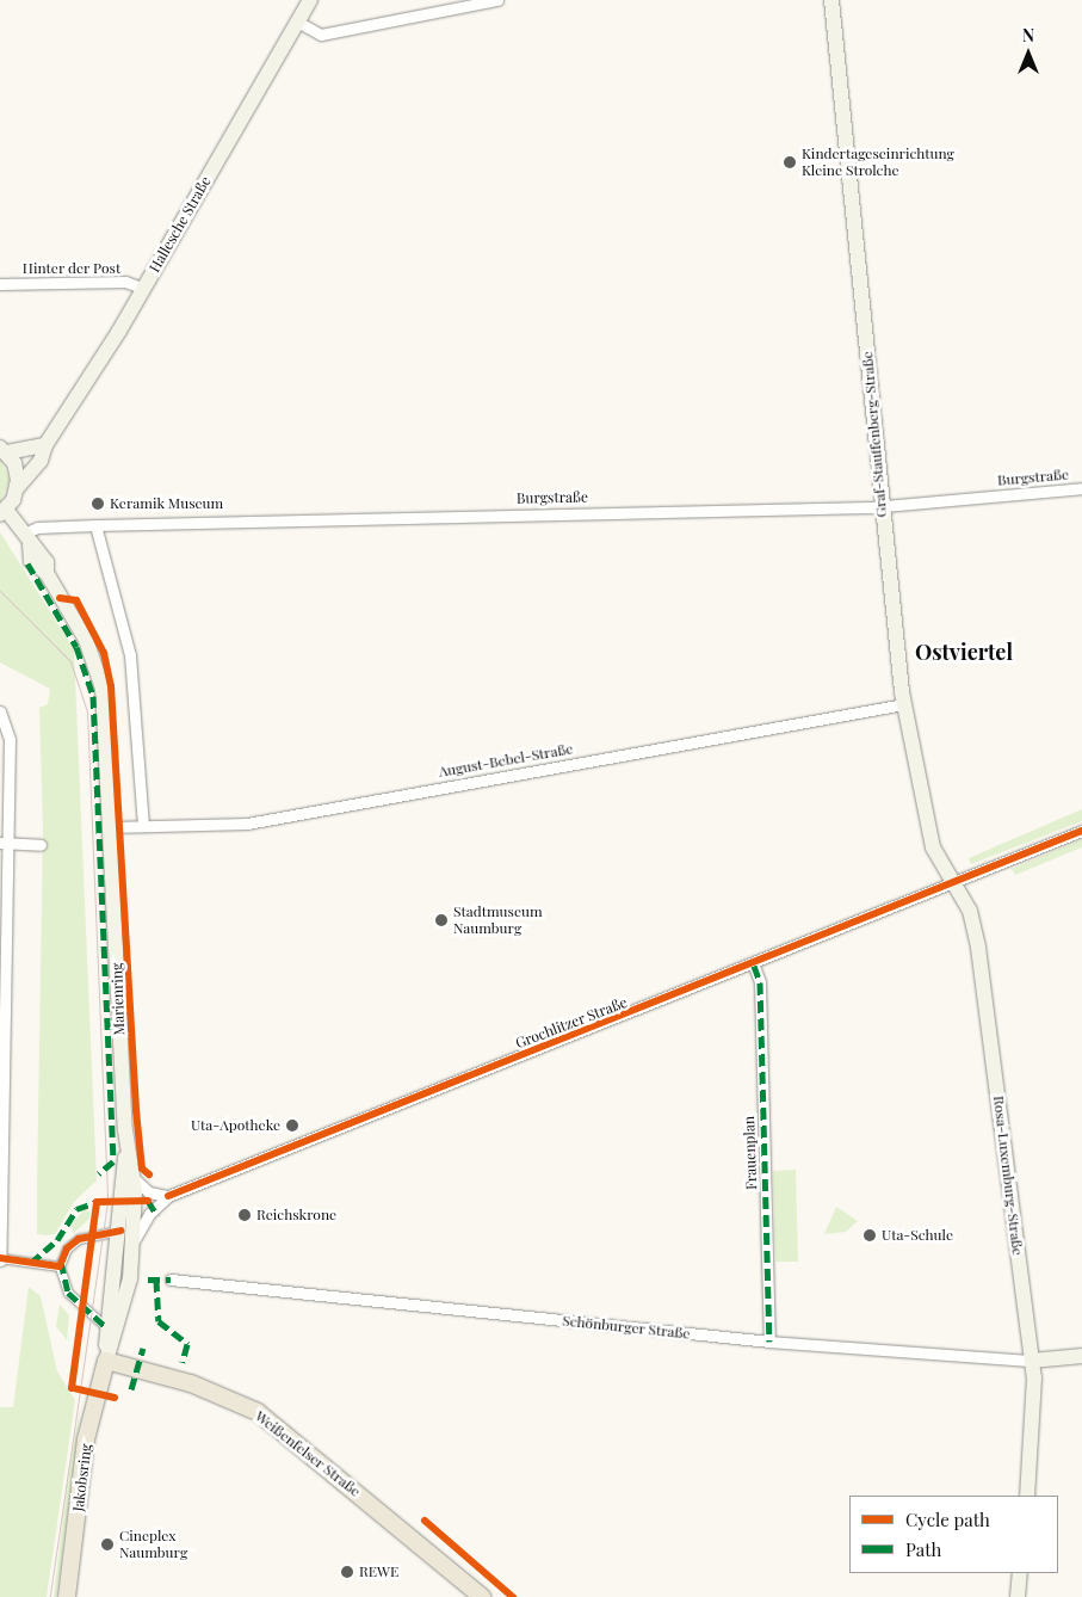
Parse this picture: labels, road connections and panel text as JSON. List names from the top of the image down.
{
  "streets": {
    "main road": [
      "Hallesche Straße",
      "Graf-Stauffenberg-Straße",
      "Marienring",
      "Rosa-Luxemburg-Straße",
      "Schönburger Straße",
      "Weißenfelser Straße",
      "Jakobsring"
    ],
    "street": [
      "Hinter der Post",
      "Burgstraße",
      "August-Bebel-Straße",
      "Grochlitzer Straße",
      "Frauenplan"
    ]
  },
  "crossings": [
    ["Hallesche Straße", "Hinter der Post"],
    ["Hallesche Straße", "Marienring"],
    ["Graf-Stauffenberg-Straße", "Burgstraße"],
    ["Graf-Stauffenberg-Straße", "August-Bebel-Straße"],
    ["Graf-Stauffenberg-Straße", "Rosa-Luxemburg-Straße"],
    ["Burgstraße", "Marienring"],
    ["August-Bebel-Straße", "Marienring"],
    ["Grochlitzer Straße", "Frauenplan"],
    ["Grochlitzer Straße", "Rosa-Luxemburg-Straße"],
    ["Frauenplan", "Schönburger Straße"],
    ["Rosa-Luxemburg-Straße", "Schönburger Straße"],
    ["Weißenfelser Straße", "Jakobsring"]
  ],
  "districts": ["Ostviertel"],
  "places": [
    "Kindertageseinrichtung Kleine Strolche",
    "Keramik Museum",
    "Stadtmuseum Naumburg",
    "Uta-Apotheke",
    "Reichskrone",
    "Uta-Schule",
    "Cineplex Naumburg",
    "REWE"
  ],
  "legend": ["Cycle path", "Path"],
  "north": "top"
}
